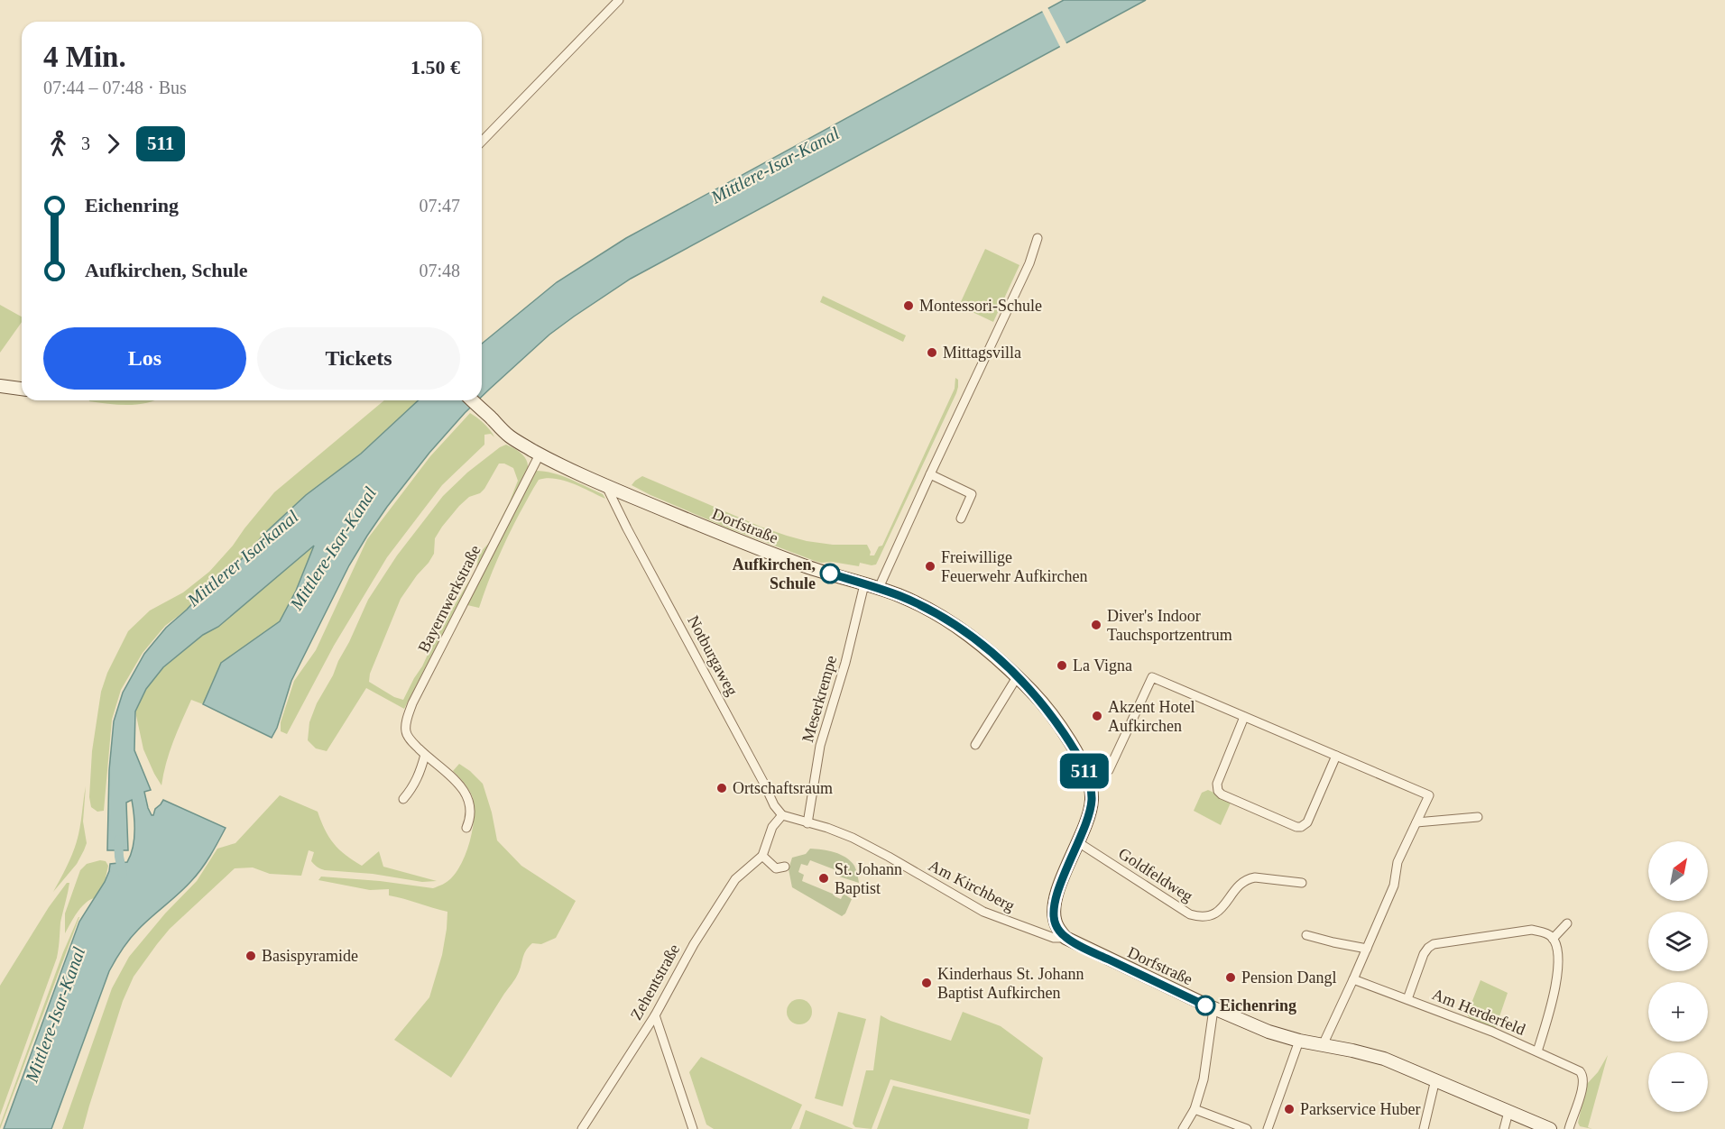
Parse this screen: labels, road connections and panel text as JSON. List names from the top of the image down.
{
  "streets": {
    "street": [
      "Dorfstraße",
      "Bayernwerkstraße",
      "Notburgaweg",
      "Meserkrempe",
      "Goldfeldweg",
      "Am Kirchberg",
      "Zehentstraße",
      "Am Herderfeld"
    ]
  },
  "crossings": [
    ["Dorfstraße", "Bayernwerkstraße"],
    ["Dorfstraße", "Notburgaweg"],
    ["Dorfstraße", "Meserkrempe"],
    ["Dorfstraße", "Goldfeldweg"],
    ["Dorfstraße", "Am Kirchberg"],
    ["Meserkrempe", "Am Kirchberg"]
  ],
  "water": ["Mittlere-Isar-Kanal", "Mittlerer Isarkanal"],
  "places": [
    "Montessori-Schule",
    "Mittagsvilla",
    "Freiwillige Feuerwehr Aufkirchen",
    "Aufkirchen, Schule",
    "Diver's Indoor Tauchsportzentrum",
    "La Vigna",
    "Akzent Hotel Aufkirchen",
    "Ortschaftsraum",
    "St. Johann Baptist",
    "Basispyramide",
    "Pension Dangl",
    "Kinderhaus St. Johann Baptist Aufkirchen",
    "Eichenring",
    "Parkservice Huber"
  ],
  "lines": ["bus line 511"],
  "north": "top right",
  "page": {
    "on_map": "511",
    "heading": ["4 Min.", "07:44 – 07:48 · Bus", "1.50 €"],
    "legs": ["3", "511"],
    "list": [
      {
        "name": "Eichenring",
        "value": "07:47"
      },
      {
        "name": "Aufkirchen, Schule",
        "value": "07:48"
      }
    ],
    "buttons": ["Los", "Tickets"],
    "map_buttons": ["+", "−"]
  }
}
